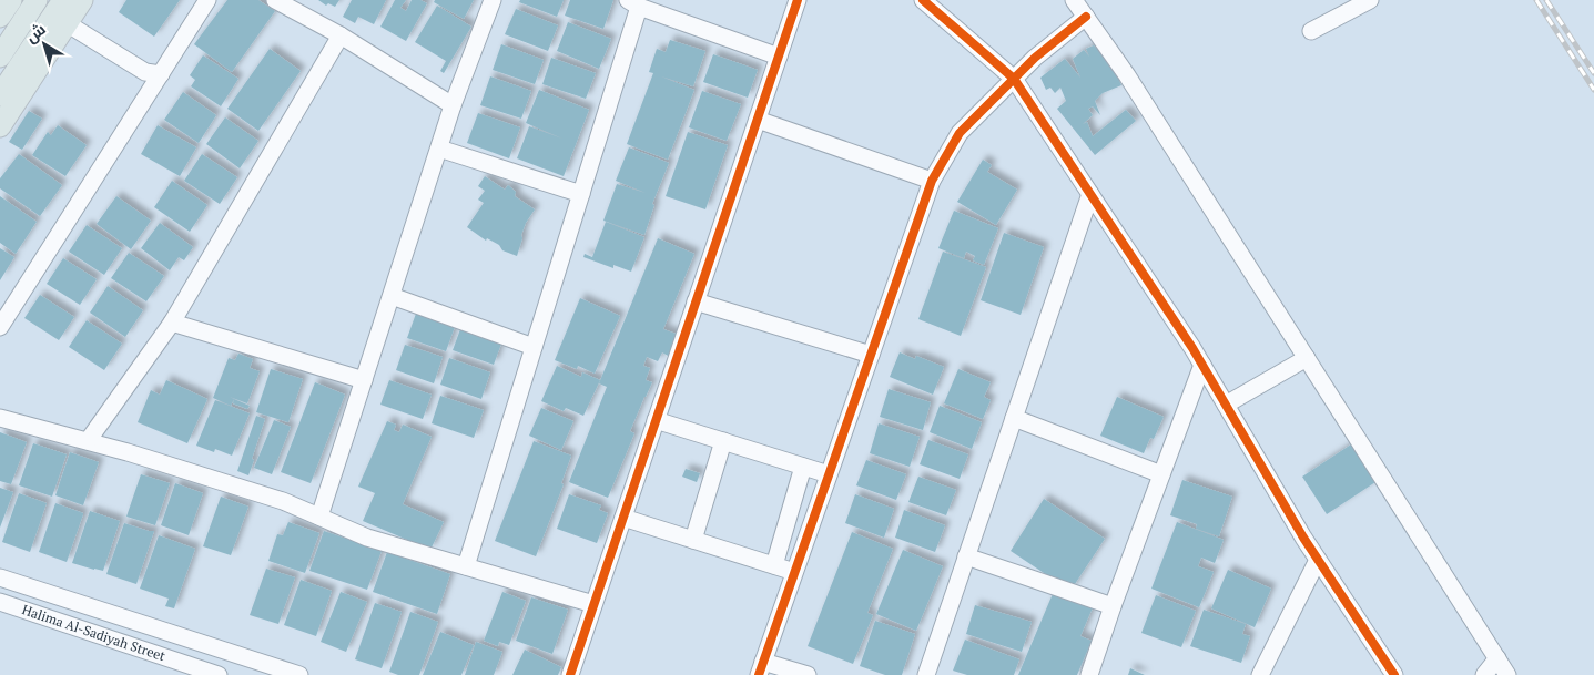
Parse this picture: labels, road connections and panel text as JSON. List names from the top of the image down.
{
  "streets": {
    "street": ["Halima Al-Sadiyah Street"]
  },
  "north": "top left"
}
